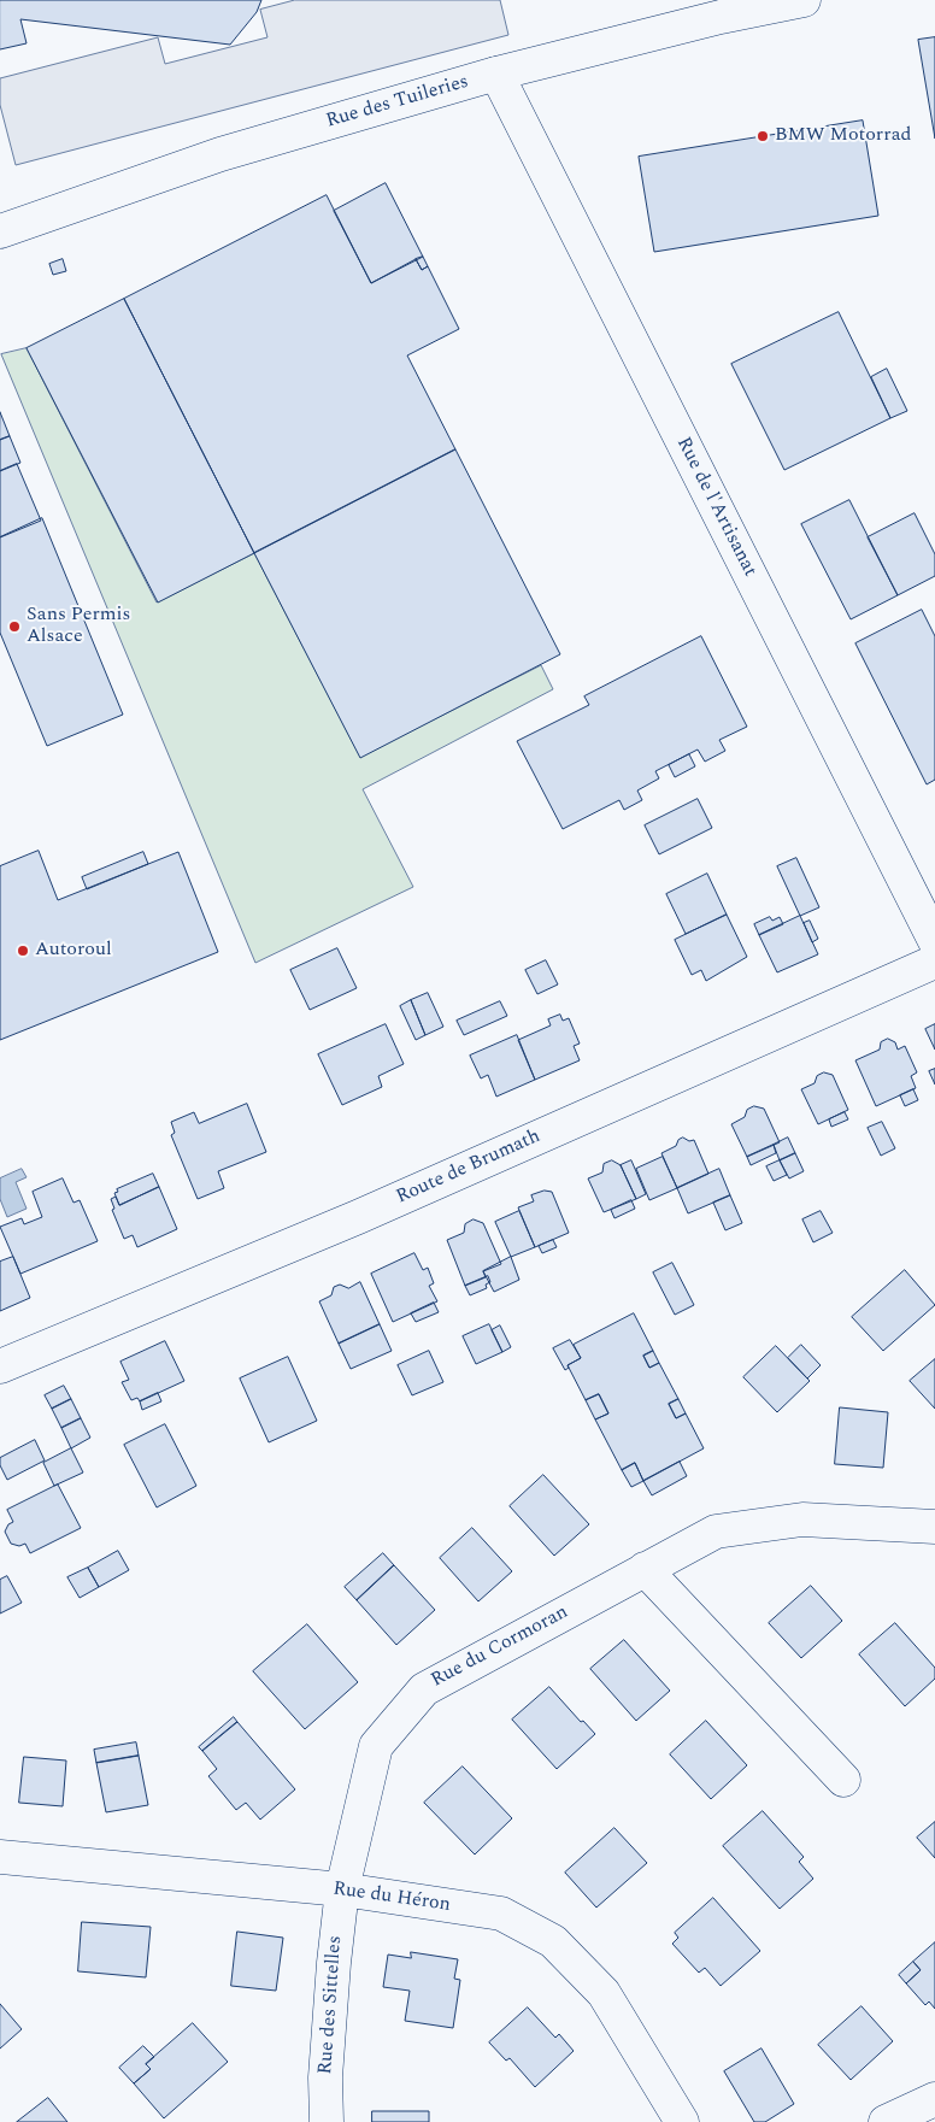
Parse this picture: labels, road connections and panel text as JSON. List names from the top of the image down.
{
  "streets": {
    "street": [
      "Rue des Tuileries",
      "Rue de l'Artisanat",
      "Route de Brumath",
      "Rue du Cormoran",
      "Rue du Héron",
      "Rue des Sittelles"
    ]
  },
  "crossings": [
    ["Rue des Tuileries", "Rue de l'Artisanat"],
    ["Rue du Cormoran", "Rue du Héron"],
    ["Rue du Cormoran", "Rue des Sittelles"],
    ["Rue du Héron", "Rue des Sittelles"]
  ],
  "places": ["BMW Motorrad", "Sans Permis Alsace", "Autoroul"]
}
